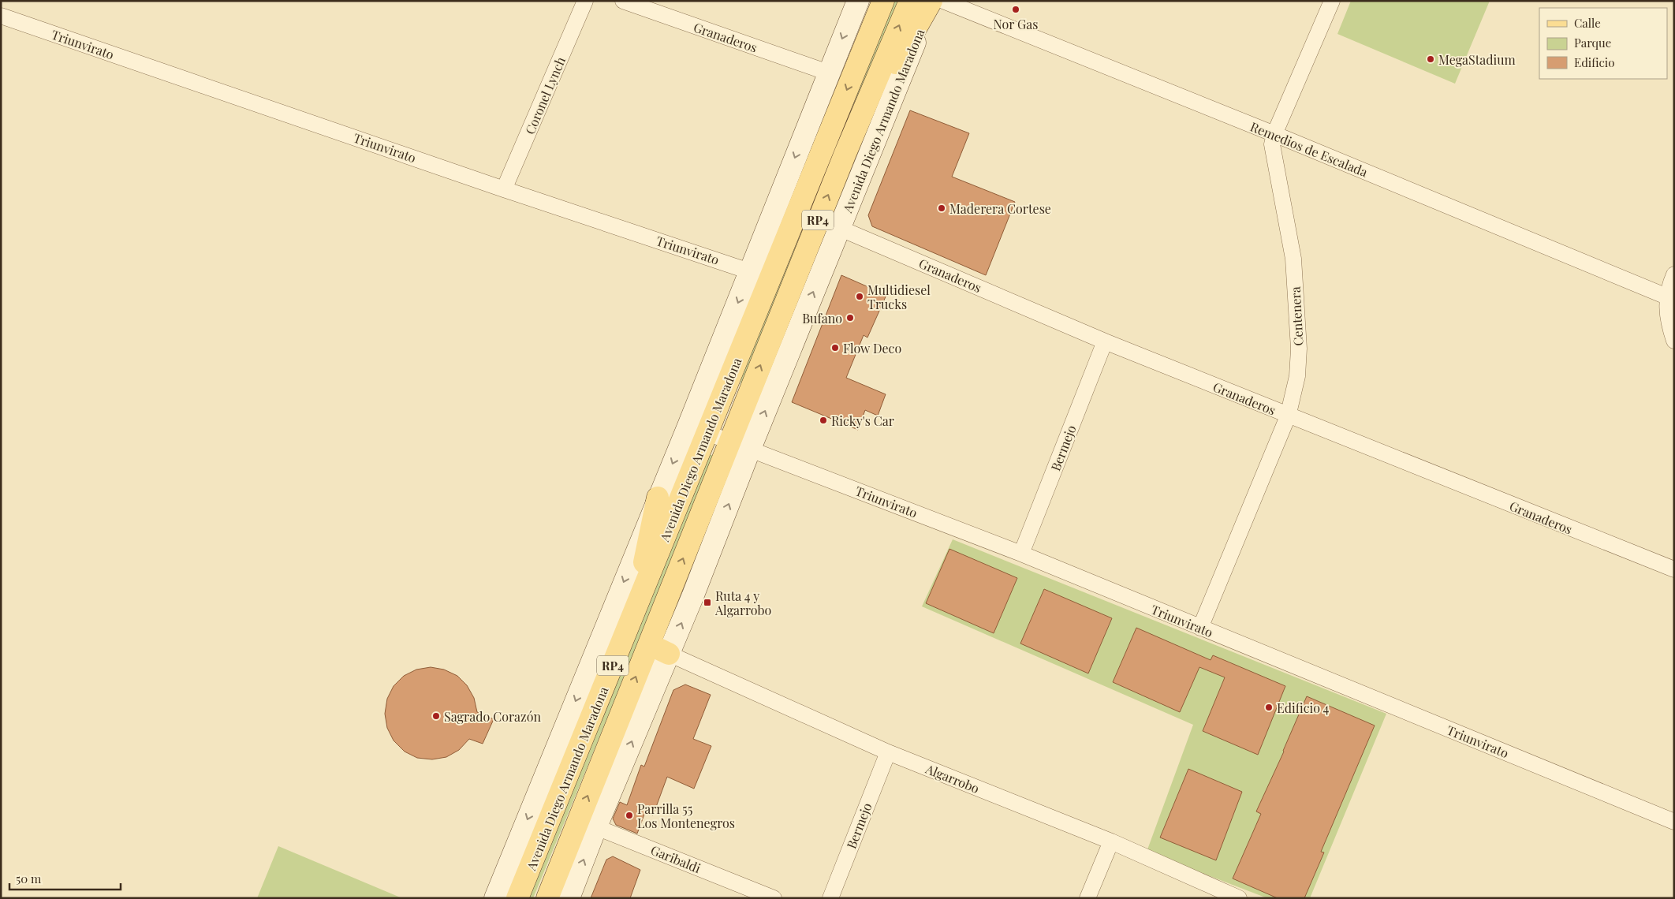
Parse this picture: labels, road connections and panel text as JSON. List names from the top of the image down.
{
  "streets": {
    "main road": ["Avenida Diego Armando Maradona", "RP4"],
    "street": [
      "Granaderos",
      "Triunvirato",
      "Coronel Lynch",
      "Remedios de Escalada",
      "Centenera",
      "Bermejo",
      "Algarrobo",
      "Garibaldi"
    ]
  },
  "crossings": [
    ["Granaderos", "Avenida Diego Armando Maradona"],
    ["Granaderos", "Centenera"],
    ["Granaderos", "Bermejo"],
    ["Triunvirato", "Coronel Lynch"],
    ["Triunvirato", "Avenida Diego Armando Maradona"],
    ["Triunvirato", "Centenera"],
    ["Triunvirato", "Bermejo"],
    ["Avenida Diego Armando Maradona", "Algarrobo"],
    ["Avenida Diego Armando Maradona", "Garibaldi"],
    ["Remedios de Escalada", "Centenera"],
    ["Bermejo", "Algarrobo"]
  ],
  "places": {
    "other": [
      "Nor Gas",
      "MegaStadium",
      "Maderera Cortese",
      "Multidiesel Trucks",
      "Bufano",
      "Flow Deco",
      "Ricky's Car",
      "Edificio 4",
      "Sagrado Corazón",
      "Parrilla 55 Los Montenegros"
    ],
    "transit": ["Ruta 4 y Algarrobo"]
  },
  "legend": ["Calle", "Parque", "Edificio"],
  "scale_bar": "50 m"
}
